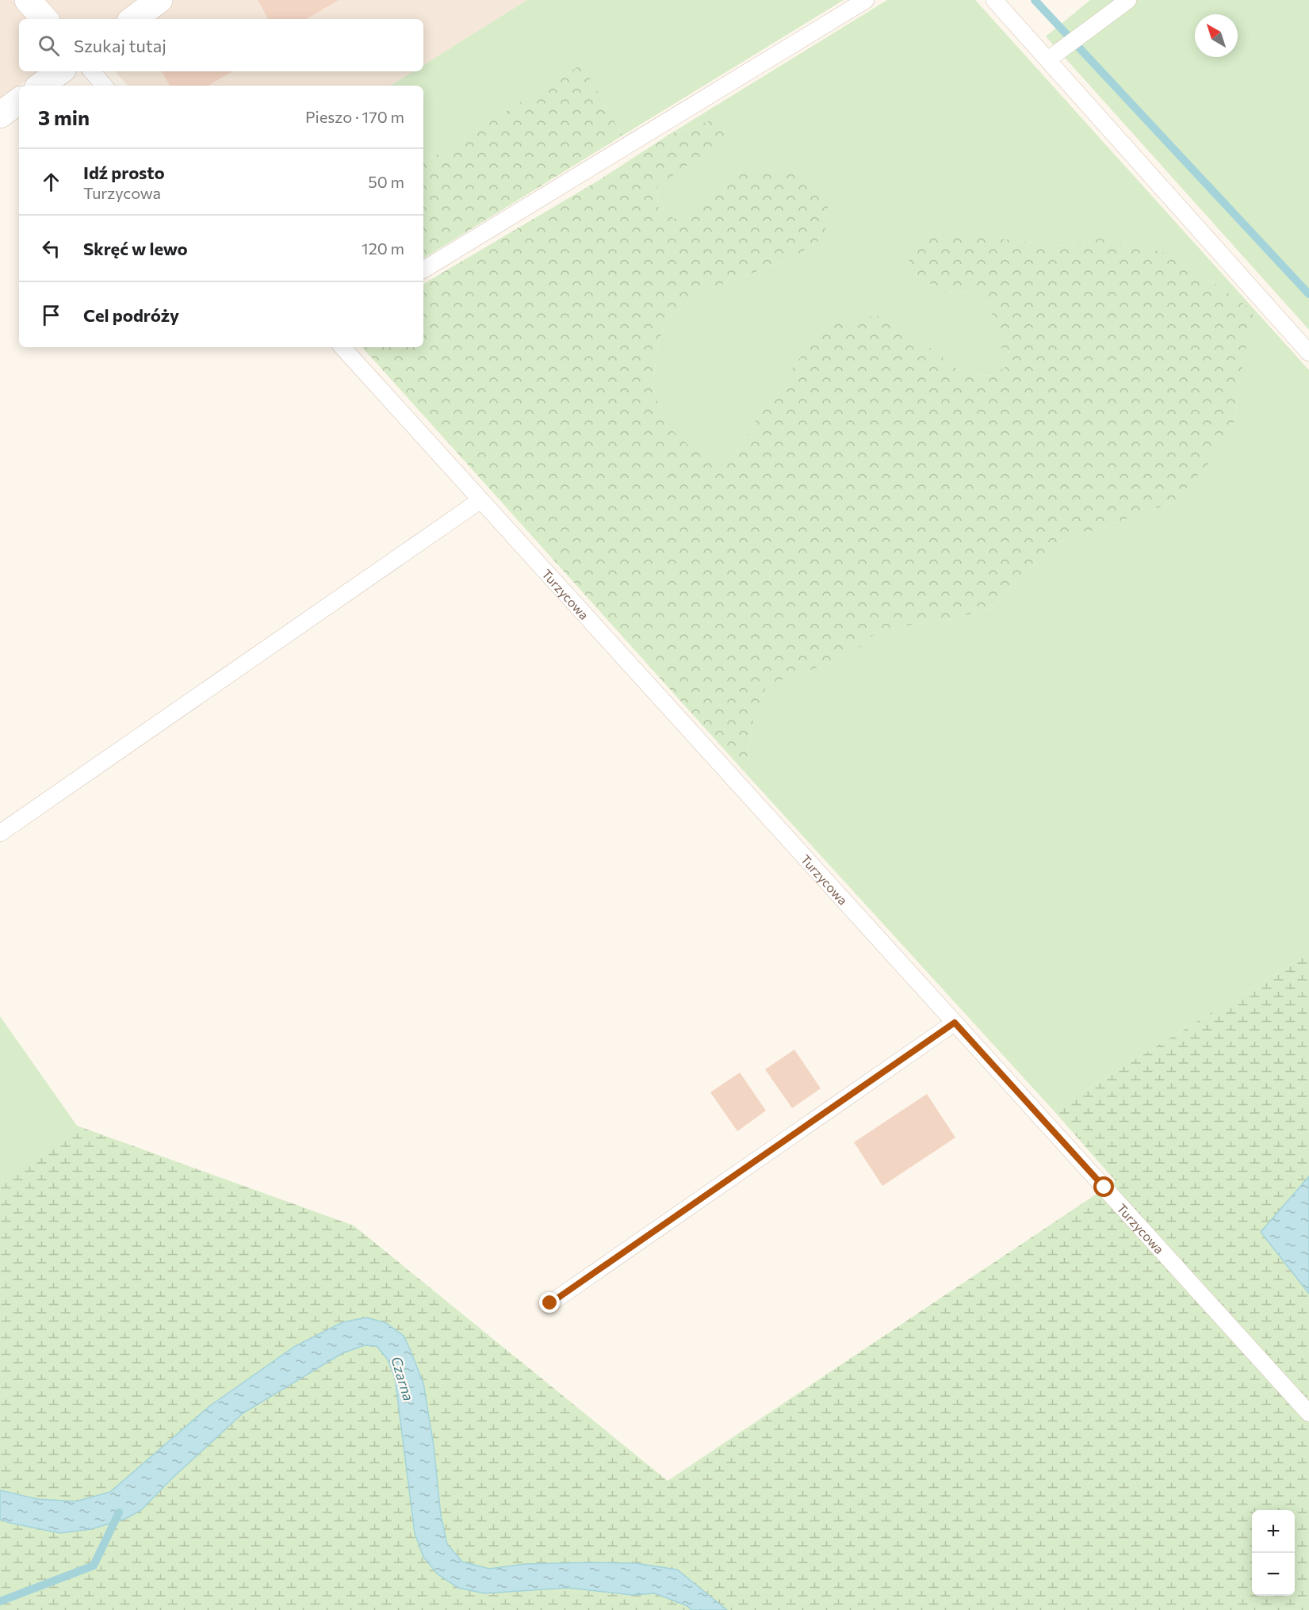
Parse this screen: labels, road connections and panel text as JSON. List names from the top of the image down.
{
  "streets": {
    "lane": ["Turzycowa"]
  },
  "water": ["Czarna"],
  "north": "top left",
  "page": {
    "search": "Szukaj tutaj",
    "heading": ["3 min", "Pieszo · 170 m"],
    "list": [
      ["Idź prosto", "Turzycowa", "50 m"],
      ["Skręć w lewo", "120 m"],
      "Cel podróży"
    ],
    "map_buttons": ["+", "−"]
  }
}
